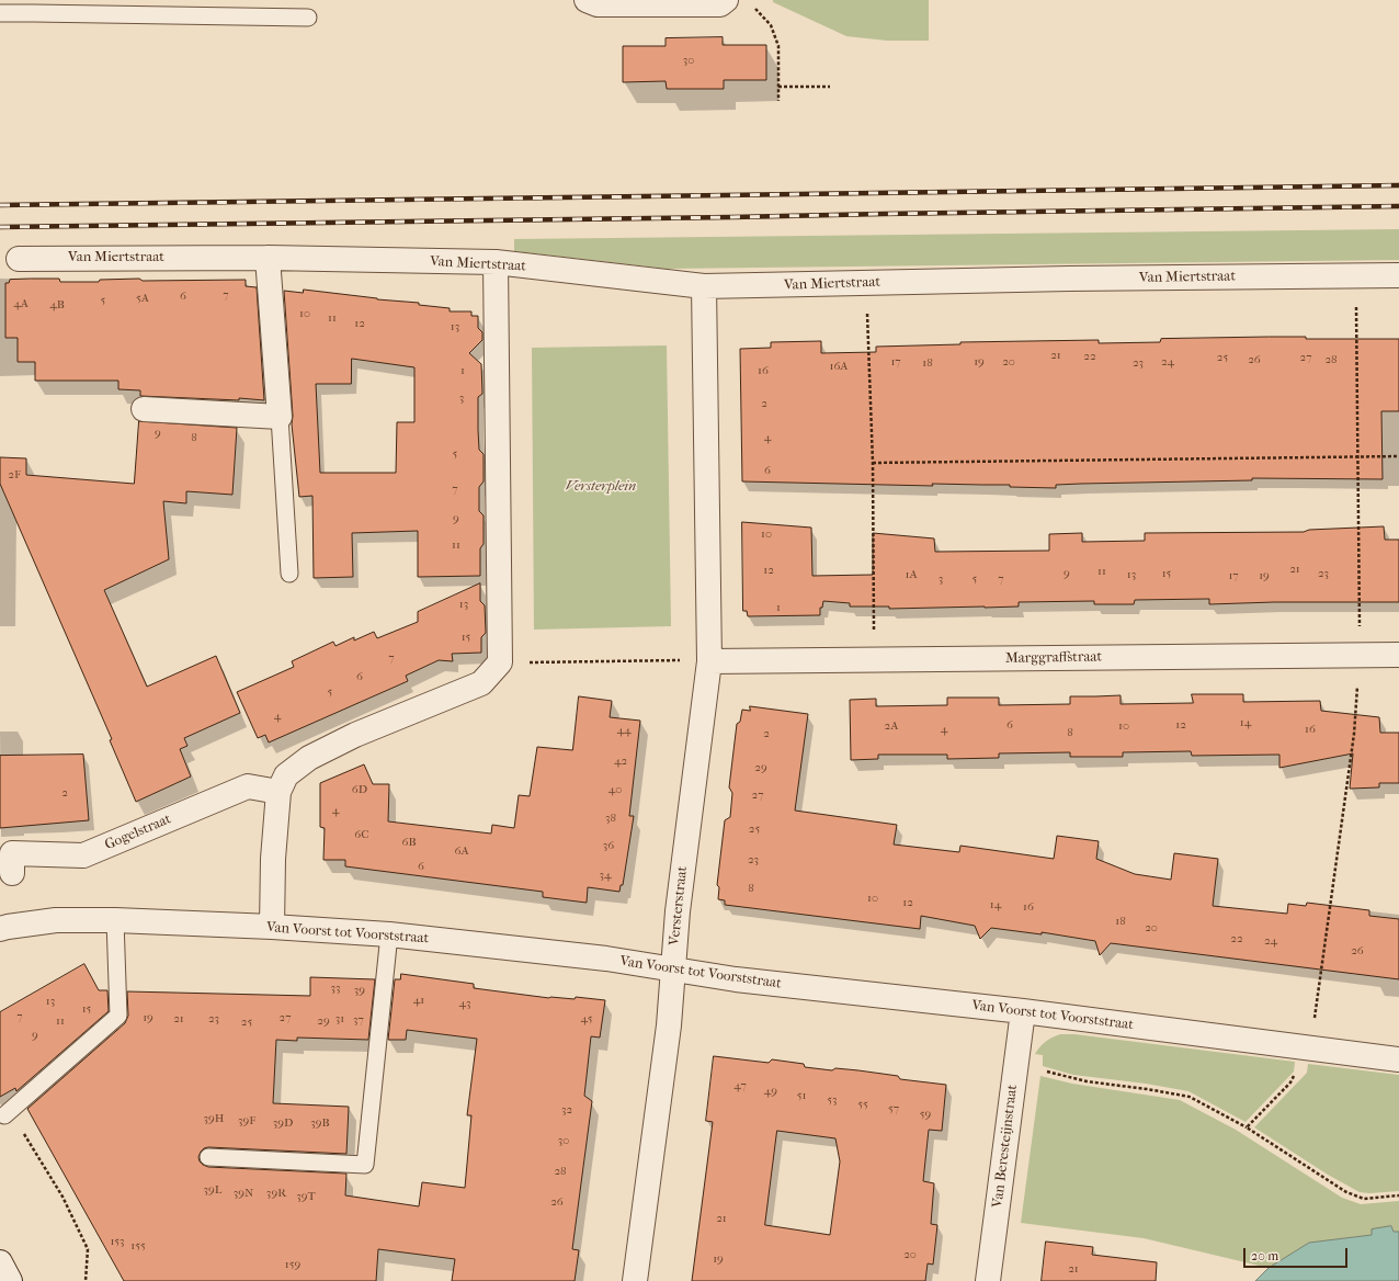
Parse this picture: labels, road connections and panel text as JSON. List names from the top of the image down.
{
  "streets": {
    "street": [
      "Van Miertstraat",
      "Marggraffstraat",
      "Gogelstraat",
      "Versterstraat",
      "Van Voorst tot Voorststraat",
      "Van Beresteijnstraat"
    ]
  },
  "crossings": [
    ["Marggraffstraat", "Versterstraat"],
    ["Versterstraat", "Van Voorst tot Voorststraat"],
    ["Van Voorst tot Voorststraat", "Van Beresteijnstraat"]
  ],
  "parks": ["Versterplein"],
  "house_numbers": [
    "30",
    "7",
    "6",
    "5A",
    "5",
    "4A",
    "4B",
    "10",
    "11",
    "12",
    "13",
    "21",
    "22",
    "25",
    "27",
    "26",
    "28",
    "17",
    "19",
    "20",
    "24",
    "18",
    "23",
    "16A",
    "1",
    "16",
    "3",
    "2",
    "9",
    "8",
    "4",
    "5",
    "6",
    "2F",
    "7",
    "9",
    "10",
    "11",
    "21",
    "12",
    "11",
    "9",
    "15",
    "23",
    "1A",
    "13",
    "17",
    "19",
    "3",
    "5",
    "7",
    "13",
    "1",
    "15",
    "7",
    "6",
    "5",
    "4",
    "14",
    "6",
    "12",
    "2A",
    "10",
    "4",
    "16",
    "44",
    "8",
    "2",
    "42",
    "29",
    "6D",
    "40",
    "2",
    "27",
    "4",
    "38",
    "25",
    "6C",
    "6B",
    "36",
    "6A",
    "23",
    "6",
    "34",
    "8",
    "10",
    "12",
    "14",
    "16",
    "18",
    "20",
    "22",
    "24",
    "26",
    "33",
    "39",
    "41",
    "13",
    "43",
    "15",
    "7",
    "19",
    "27",
    "21",
    "23",
    "31",
    "45",
    "37",
    "11",
    "29",
    "25",
    "9",
    "47",
    "49",
    "51",
    "53",
    "55",
    "57",
    "32",
    "59",
    "39H",
    "39F",
    "39D",
    "39B",
    "30",
    "28",
    "39L",
    "39N",
    "39R",
    "39T",
    "26",
    "21",
    "153",
    "155",
    "20",
    "19",
    "159",
    "21"
  ],
  "scale_bar": "20 m"
}
